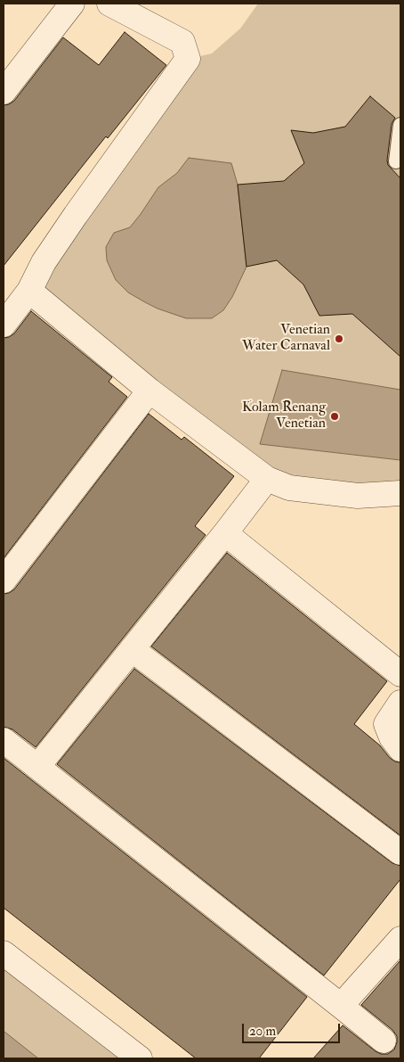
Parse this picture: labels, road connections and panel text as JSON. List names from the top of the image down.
{
  "places": ["Venetian Water Carnaval", "Kolam Renang Venetian"],
  "scale_bar": "20 m"
}
